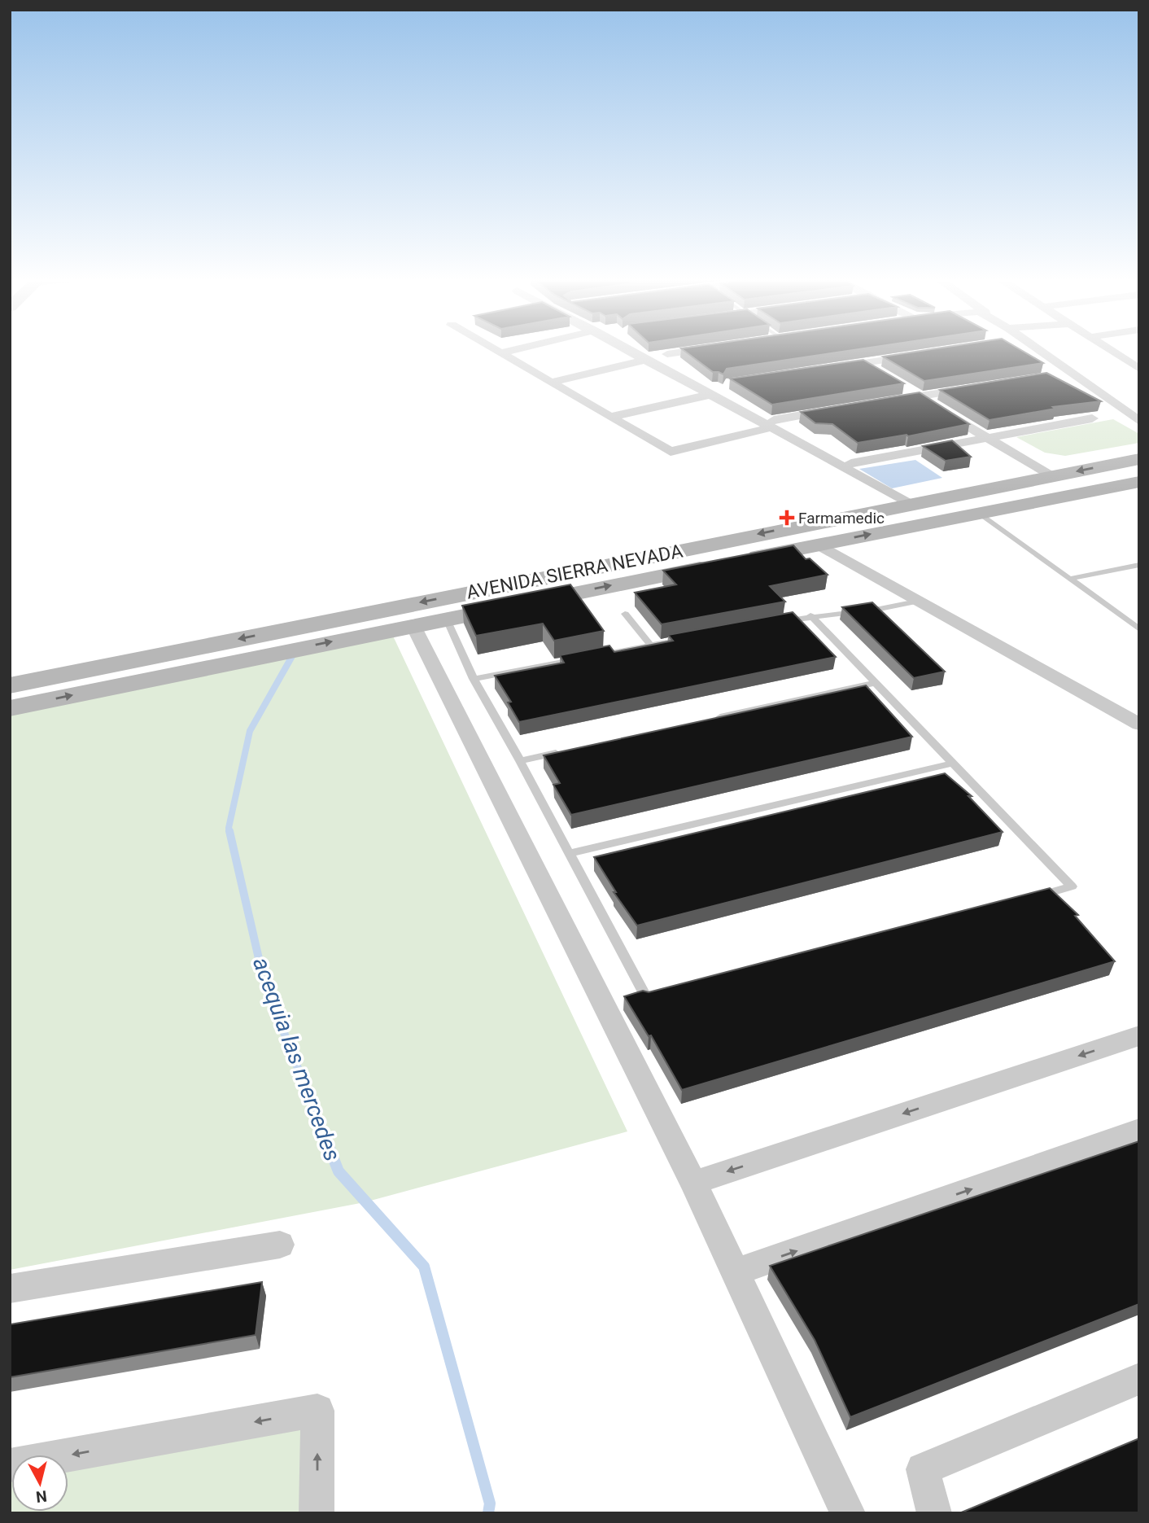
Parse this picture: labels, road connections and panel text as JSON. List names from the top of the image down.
{
  "streets": {
    "main road": ["AVENIDA SIERRA NEVADA"]
  },
  "water": ["acequia las mercedes"],
  "places": {
    "health": ["Farmamedic"]
  },
  "north": "bottom"
}
